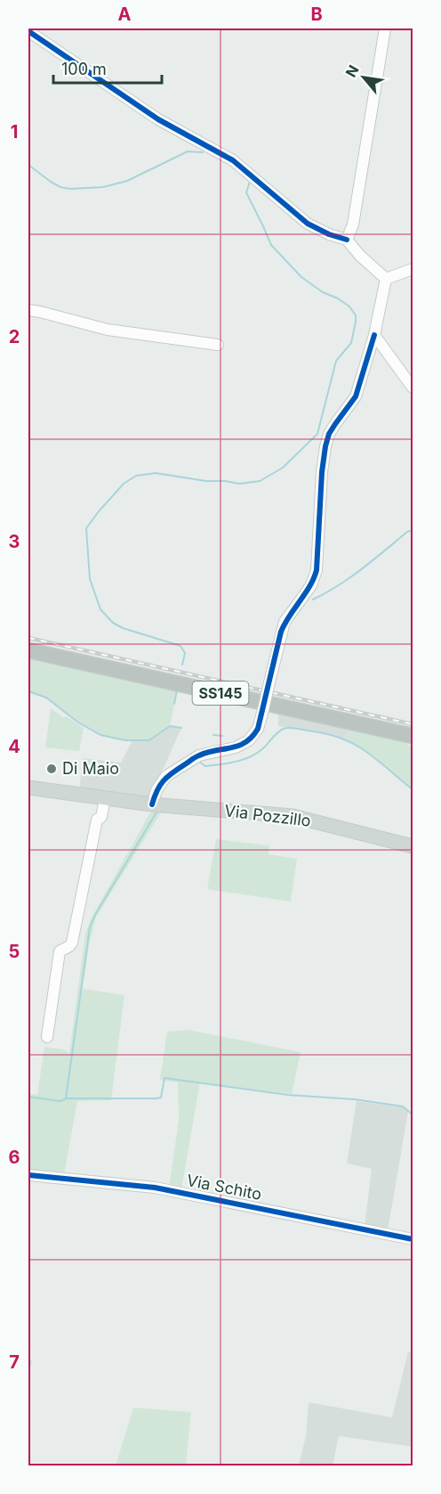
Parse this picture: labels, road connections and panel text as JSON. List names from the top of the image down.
{
  "streets": {
    "highway": ["SS145"],
    "main road": ["Via Pozzillo"],
    "street": ["Via Schito"]
  },
  "places": ["Di Maio"],
  "scale_bar": "100 m",
  "north": "top left",
  "grid": {
    "columns": ["A", "B"],
    "rows": [
      "1",
      "2",
      "3",
      "4",
      "5",
      "6",
      "7"
    ]
  }
}
